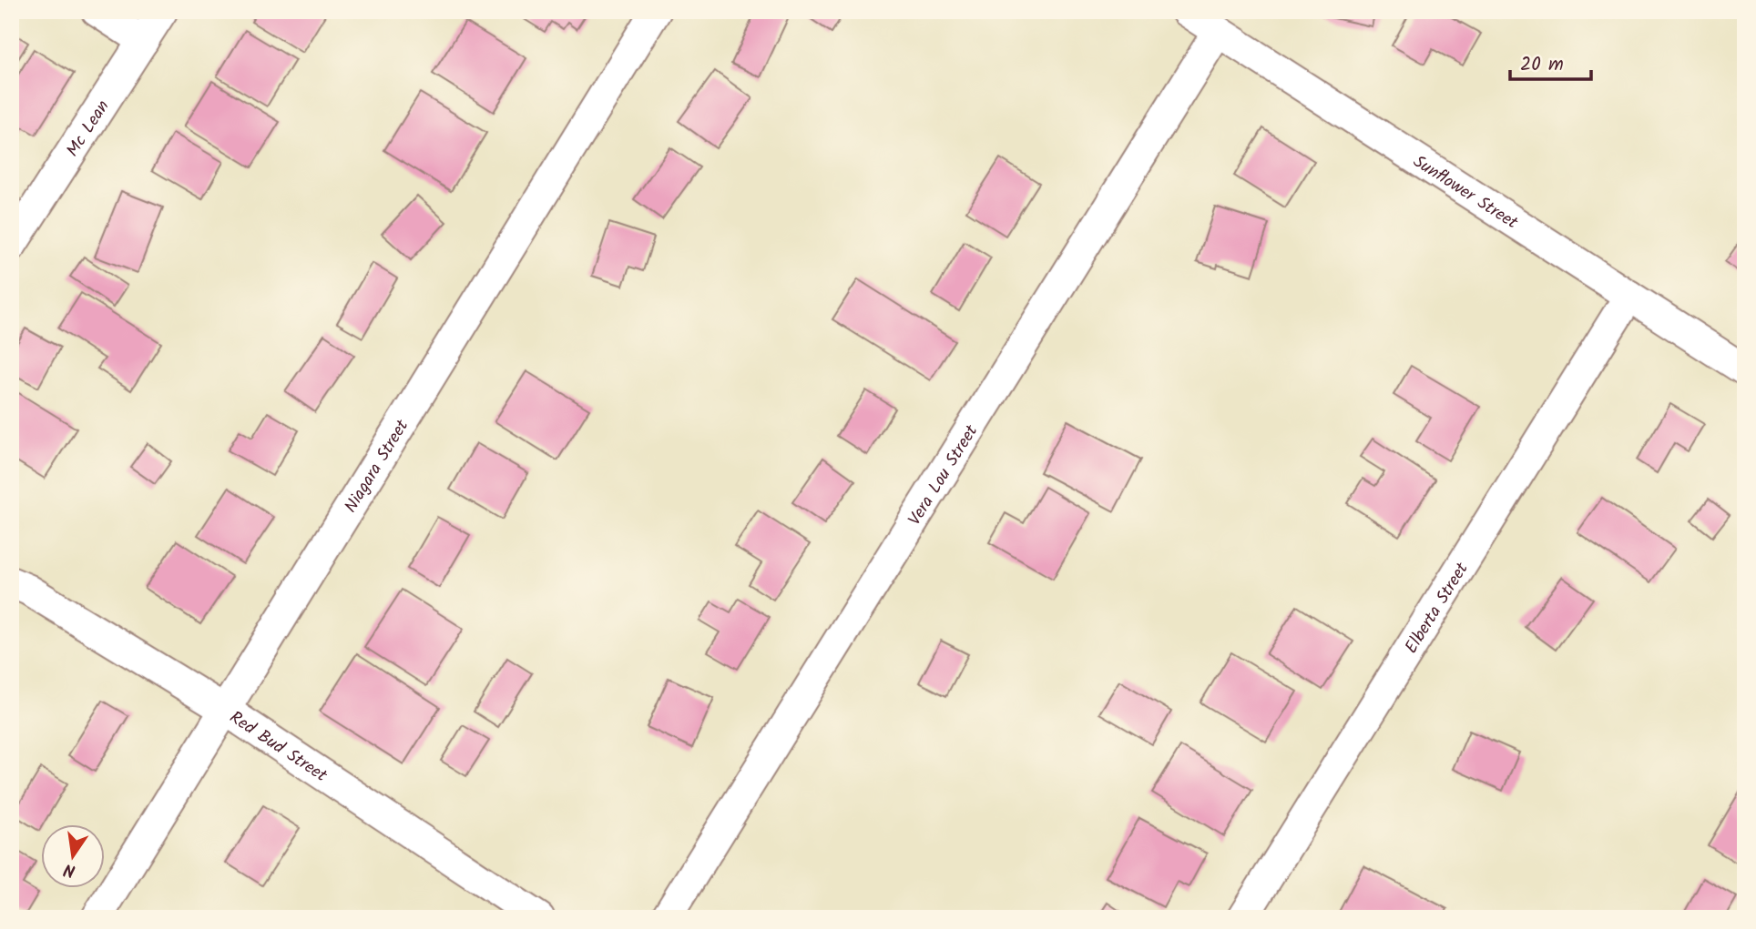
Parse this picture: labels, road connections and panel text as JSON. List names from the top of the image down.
{
  "streets": {
    "street": [
      "Mc Lean",
      "Sunflower Street",
      "Niagara Street",
      "Vera Lou Street",
      "Elberta Street",
      "Red Bud Street"
    ]
  },
  "crossings": [
    ["Sunflower Street", "Vera Lou Street"],
    ["Sunflower Street", "Elberta Street"],
    ["Niagara Street", "Red Bud Street"]
  ],
  "scale_bar": "20 m",
  "north": "bottom"
}
